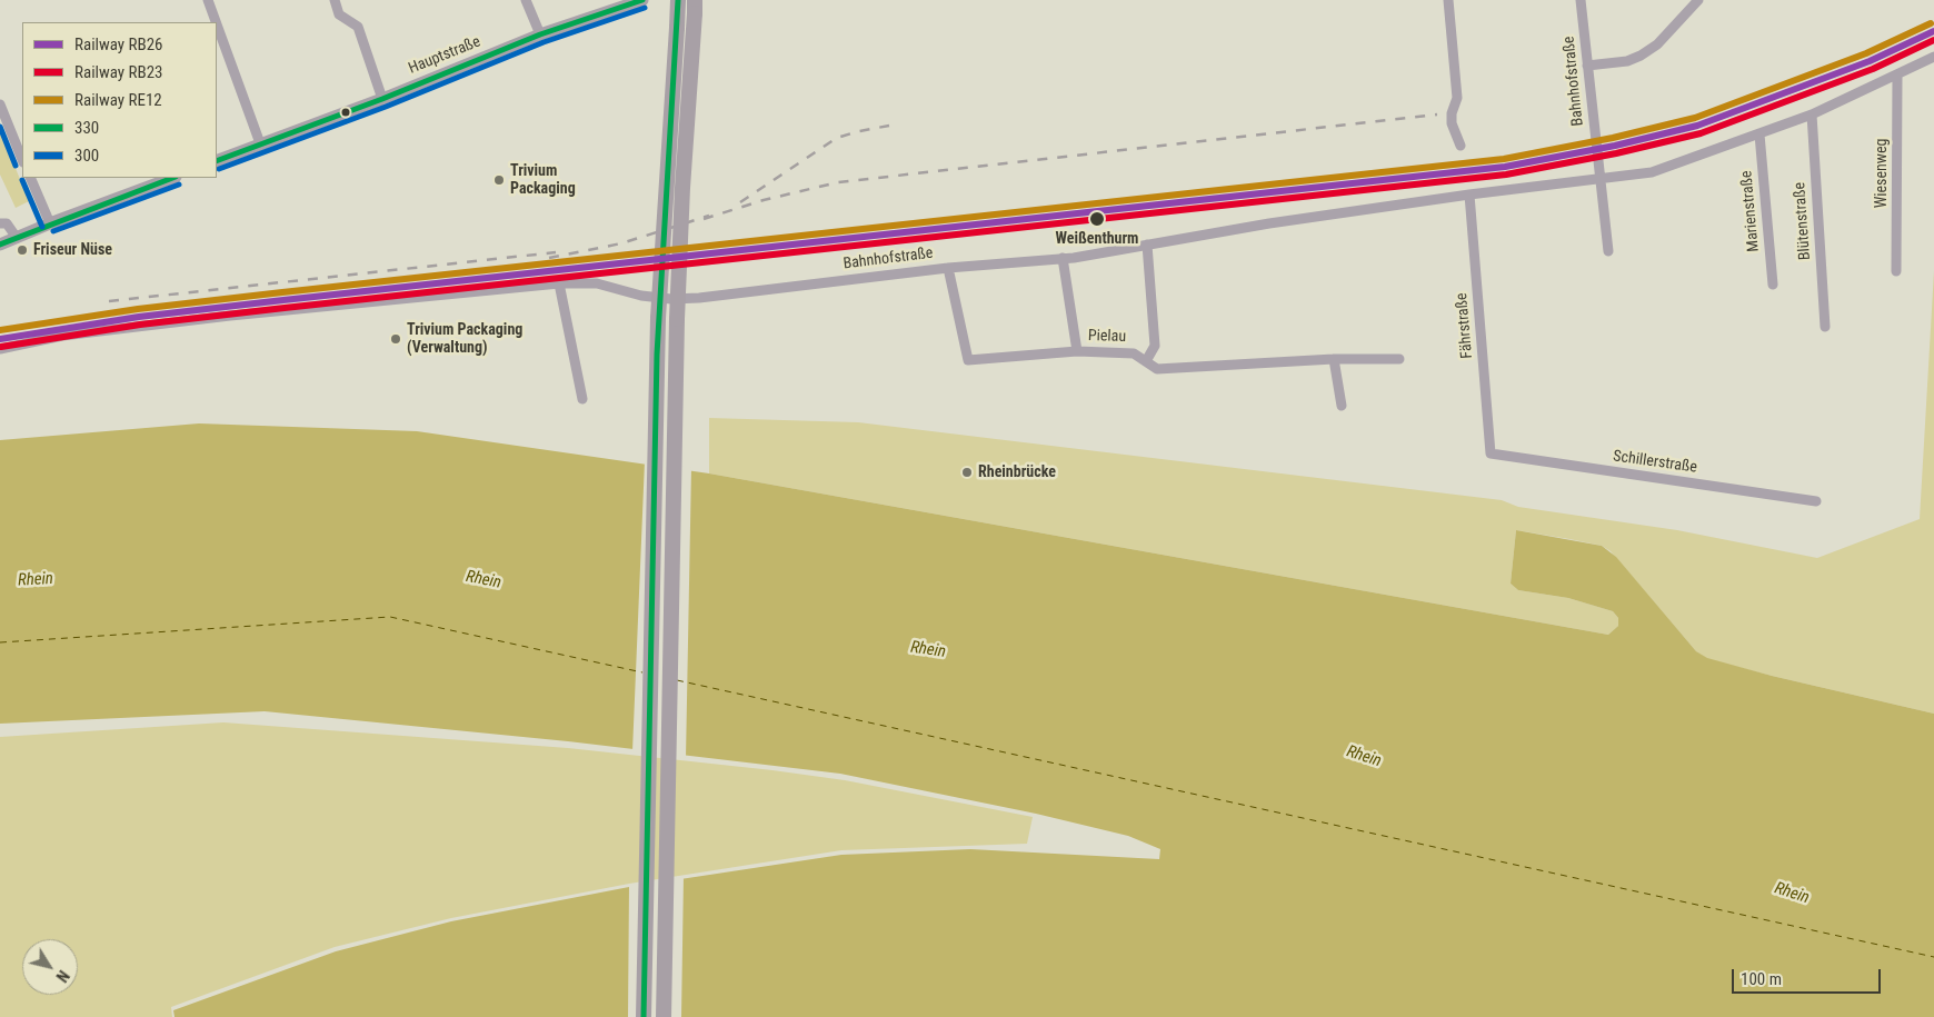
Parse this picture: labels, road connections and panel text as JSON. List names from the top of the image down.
{
  "streets": {
    "main road": ["Hauptstraße"],
    "street": [
      "Bahnhofstraße",
      "Wiesenweg",
      "Marienstraße",
      "Blütenstraße",
      "Fährstraße",
      "Pielau",
      "Schillerstraße"
    ]
  },
  "crossings": [
    ["Bahnhofstraße", "Fährstraße"],
    ["Bahnhofstraße", "Pielau"],
    ["Fährstraße", "Schillerstraße"]
  ],
  "water": ["Rhein"],
  "places": [
    "Trivium Packaging",
    "Weißenthurm",
    "Friseur Nüse",
    "Trivium Packaging (Verwaltung)",
    "Rheinbrücke"
  ],
  "lines": [
    "transit line 330",
    "transit line 300",
    "rail line RE12",
    "rail line RB26",
    "rail line RB23"
  ],
  "legend": [
    "Railway RB26",
    "Railway RB23",
    "Railway RE12",
    "330",
    "300"
  ],
  "scale_bar": "100 m",
  "north": "bottom right"
}
